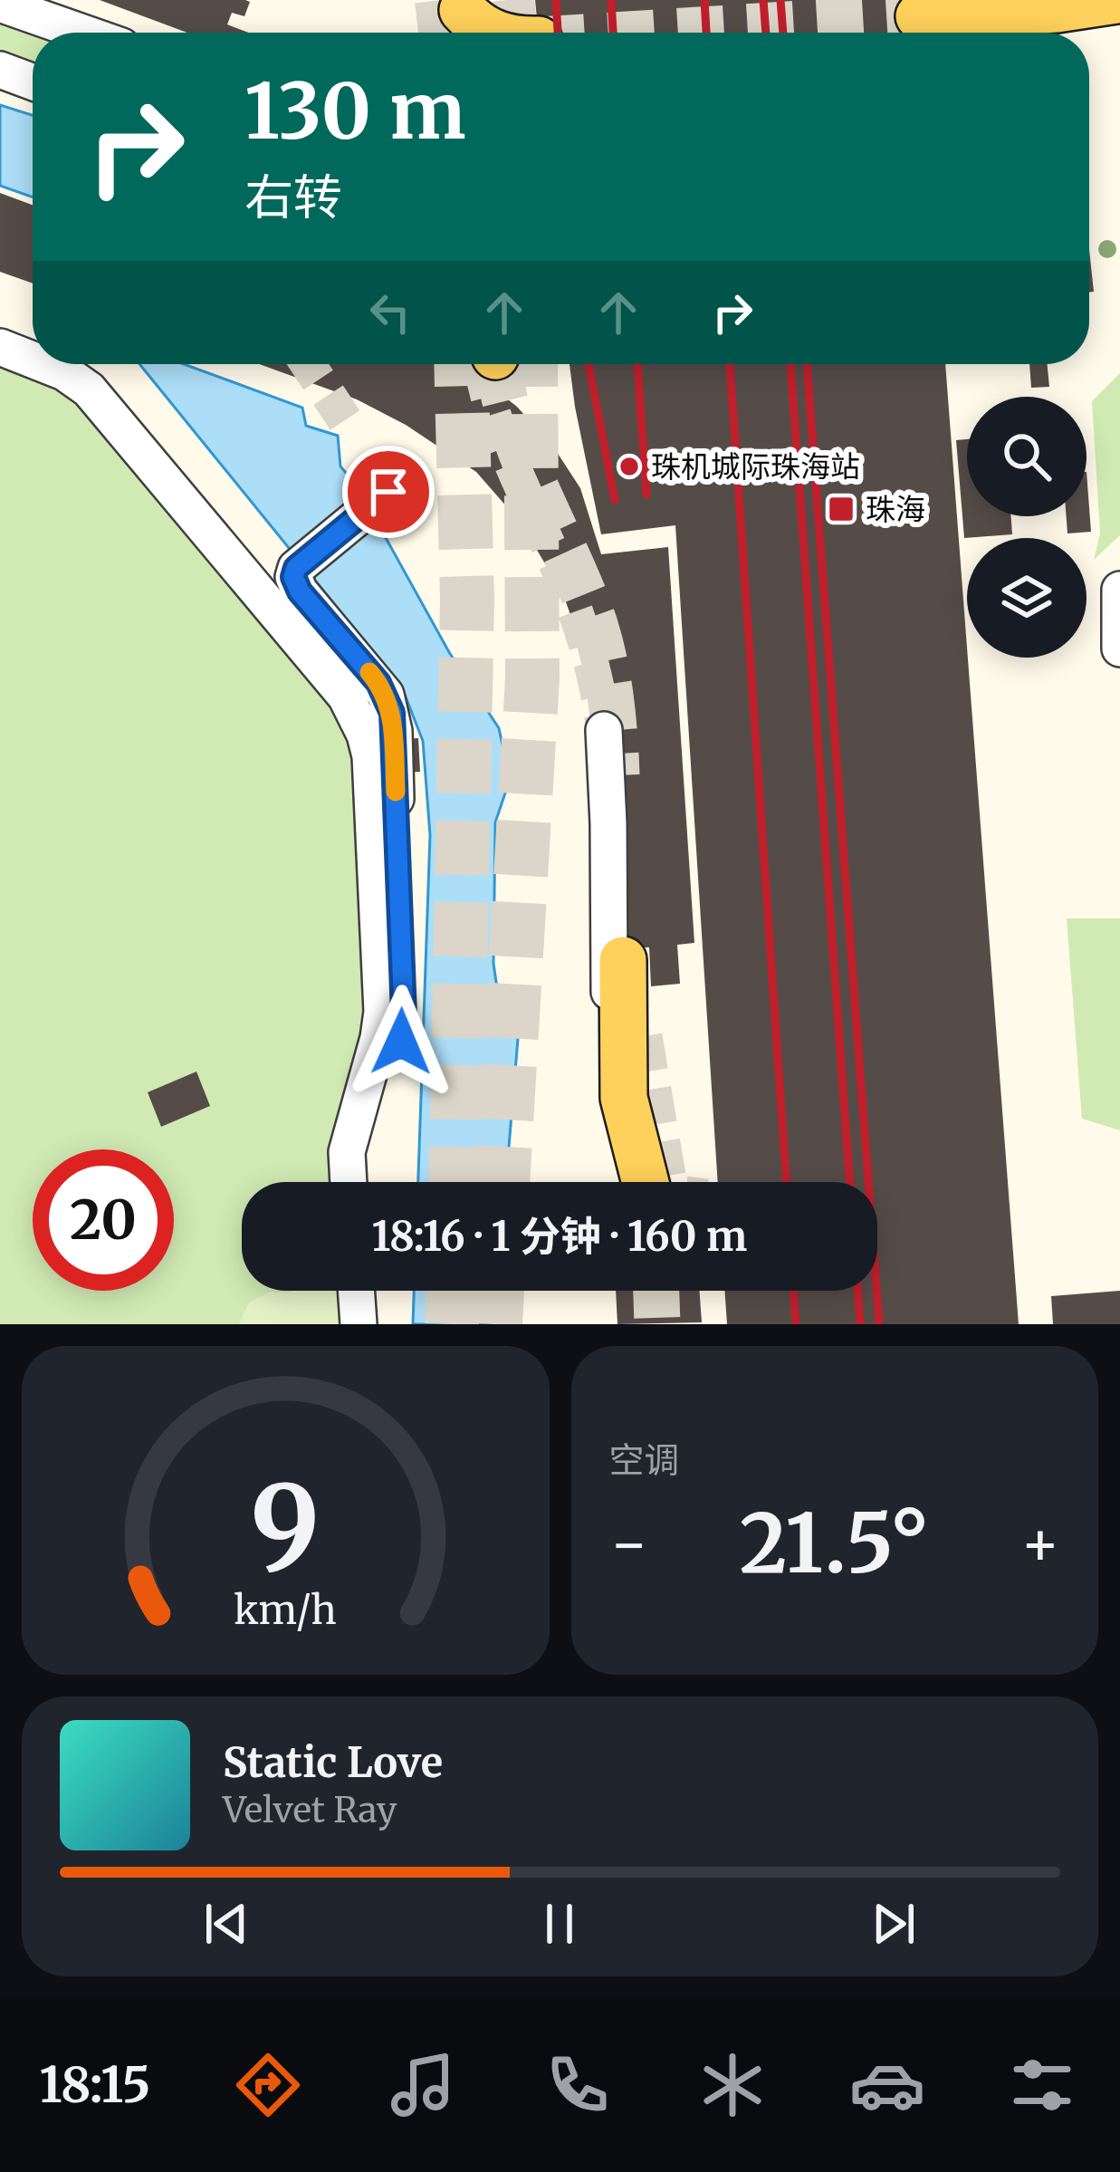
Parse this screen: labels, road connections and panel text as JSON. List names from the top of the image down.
{
  "places": {
    "other": ["珠机城际珠海站"],
    "transit": ["珠海"]
  },
  "page": {
    "turn": ["130 m", "右转"],
    "limit": "20",
    "trip": "18:16 · 1 分钟 · 160 m",
    "tile": "空调",
    "heat": ["−", "21.5°", "+"],
    "song": ["Static Love", "Velvet Ray"],
    "tabs": "18:15",
    "gauge": ["9", "km/h"]
  }
}
